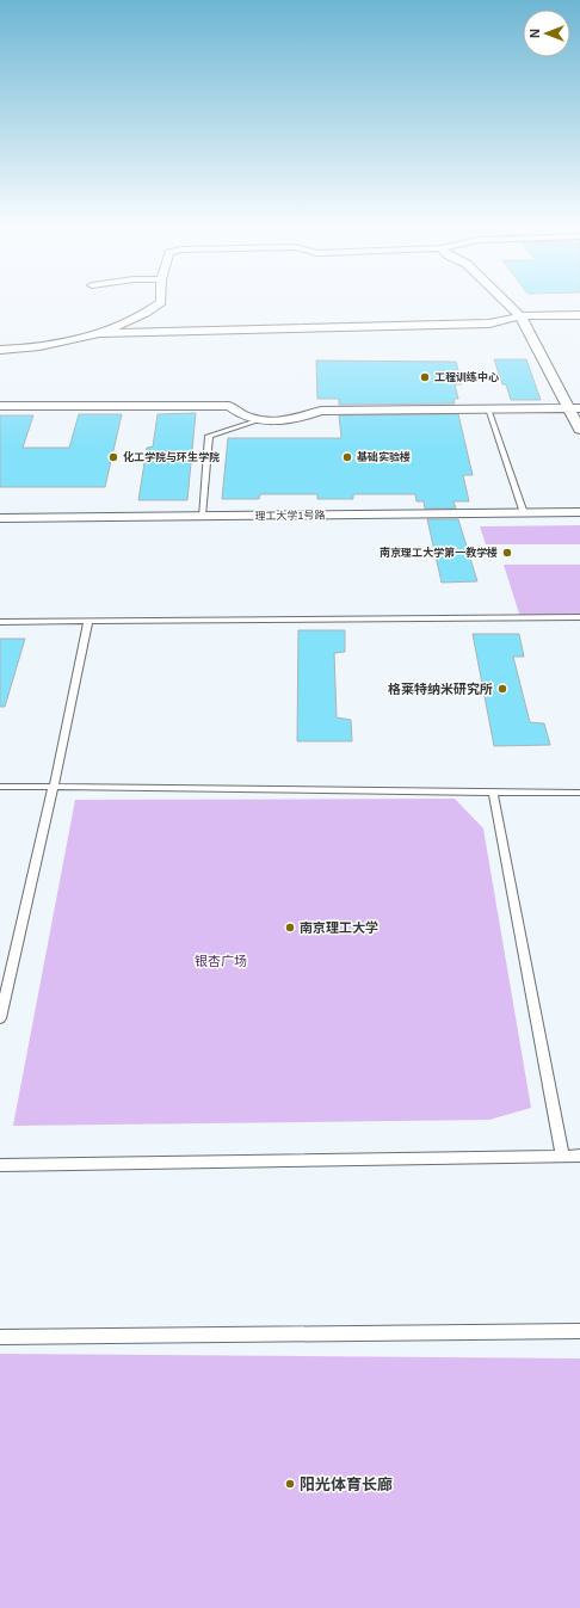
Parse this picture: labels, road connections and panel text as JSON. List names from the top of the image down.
{
  "streets": {
    "street": ["理工大学1号路"]
  },
  "parks": ["银杏广场"],
  "places": [
    "工程训练中心",
    "化工学院与环生学院",
    "基础实验楼",
    "南京理工大学第一教学楼",
    "格莱特纳米研究所",
    "南京理工大学",
    "阳光体育长廊"
  ],
  "north": "left"
}
